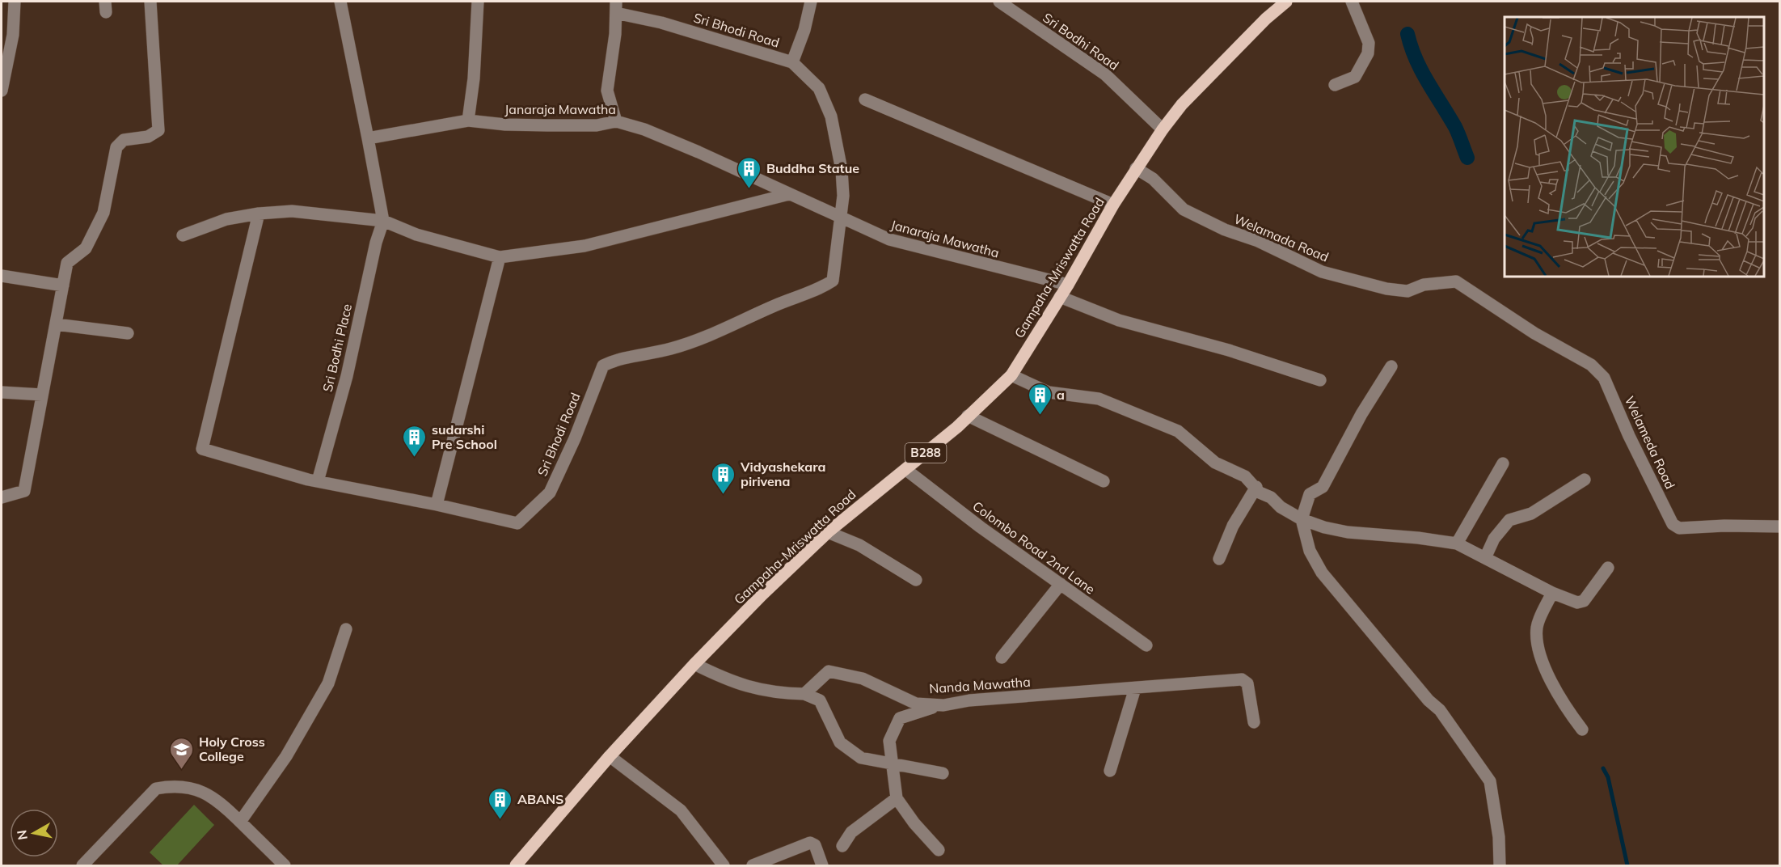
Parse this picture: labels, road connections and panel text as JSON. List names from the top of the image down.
{
  "streets": {
    "main road": ["Gampaha-Mriswatta Road", "B288"],
    "street": [
      "Sri Bhodi Road",
      "Sri Bodhi Road",
      "Janaraja Mawatha",
      "Welamada Road",
      "Sri Bodhi Place",
      "Welameda Road",
      "Colombo Road 2nd Lane",
      "Nanda Mawatha"
    ]
  },
  "crossings": [
    ["Sri Bhodi Road", "Janaraja Mawatha"],
    ["Sri Bodhi Road", "Gampaha-Mriswatta Road"],
    ["Janaraja Mawatha", "Gampaha-Mriswatta Road"],
    ["Welamada Road", "Gampaha-Mriswatta Road"],
    ["Welamada Road", "Welameda Road"],
    ["Gampaha-Mriswatta Road", "Colombo Road 2nd Lane"]
  ],
  "places": {
    "building": [
      "Buddha Statue",
      "a",
      "sudarshi Pre School",
      "Vidyashekara pirivena",
      "ABANS"
    ],
    "school or university": ["Holy Cross College"]
  },
  "north": "left"
}
